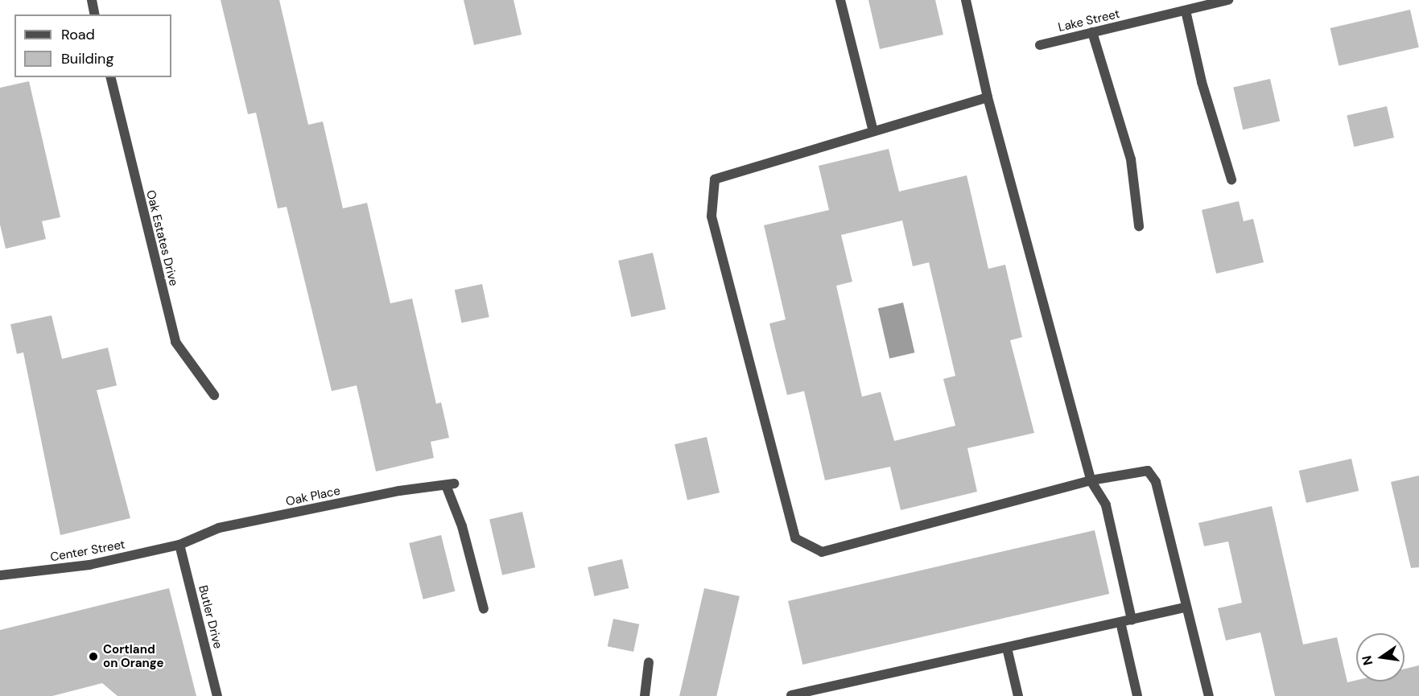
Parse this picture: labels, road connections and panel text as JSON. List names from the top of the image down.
{
  "streets": {
    "street": [
      "Lake Street",
      "Oak Estates Drive",
      "Oak Place",
      "Center Street",
      "Butler Drive"
    ]
  },
  "crossings": [
    ["Oak Place", "Center Street"],
    ["Oak Place", "Butler Drive"],
    ["Center Street", "Butler Drive"]
  ],
  "places": ["Cortland on Orange"],
  "legend": ["Road", "Building"],
  "north": "left"
}
